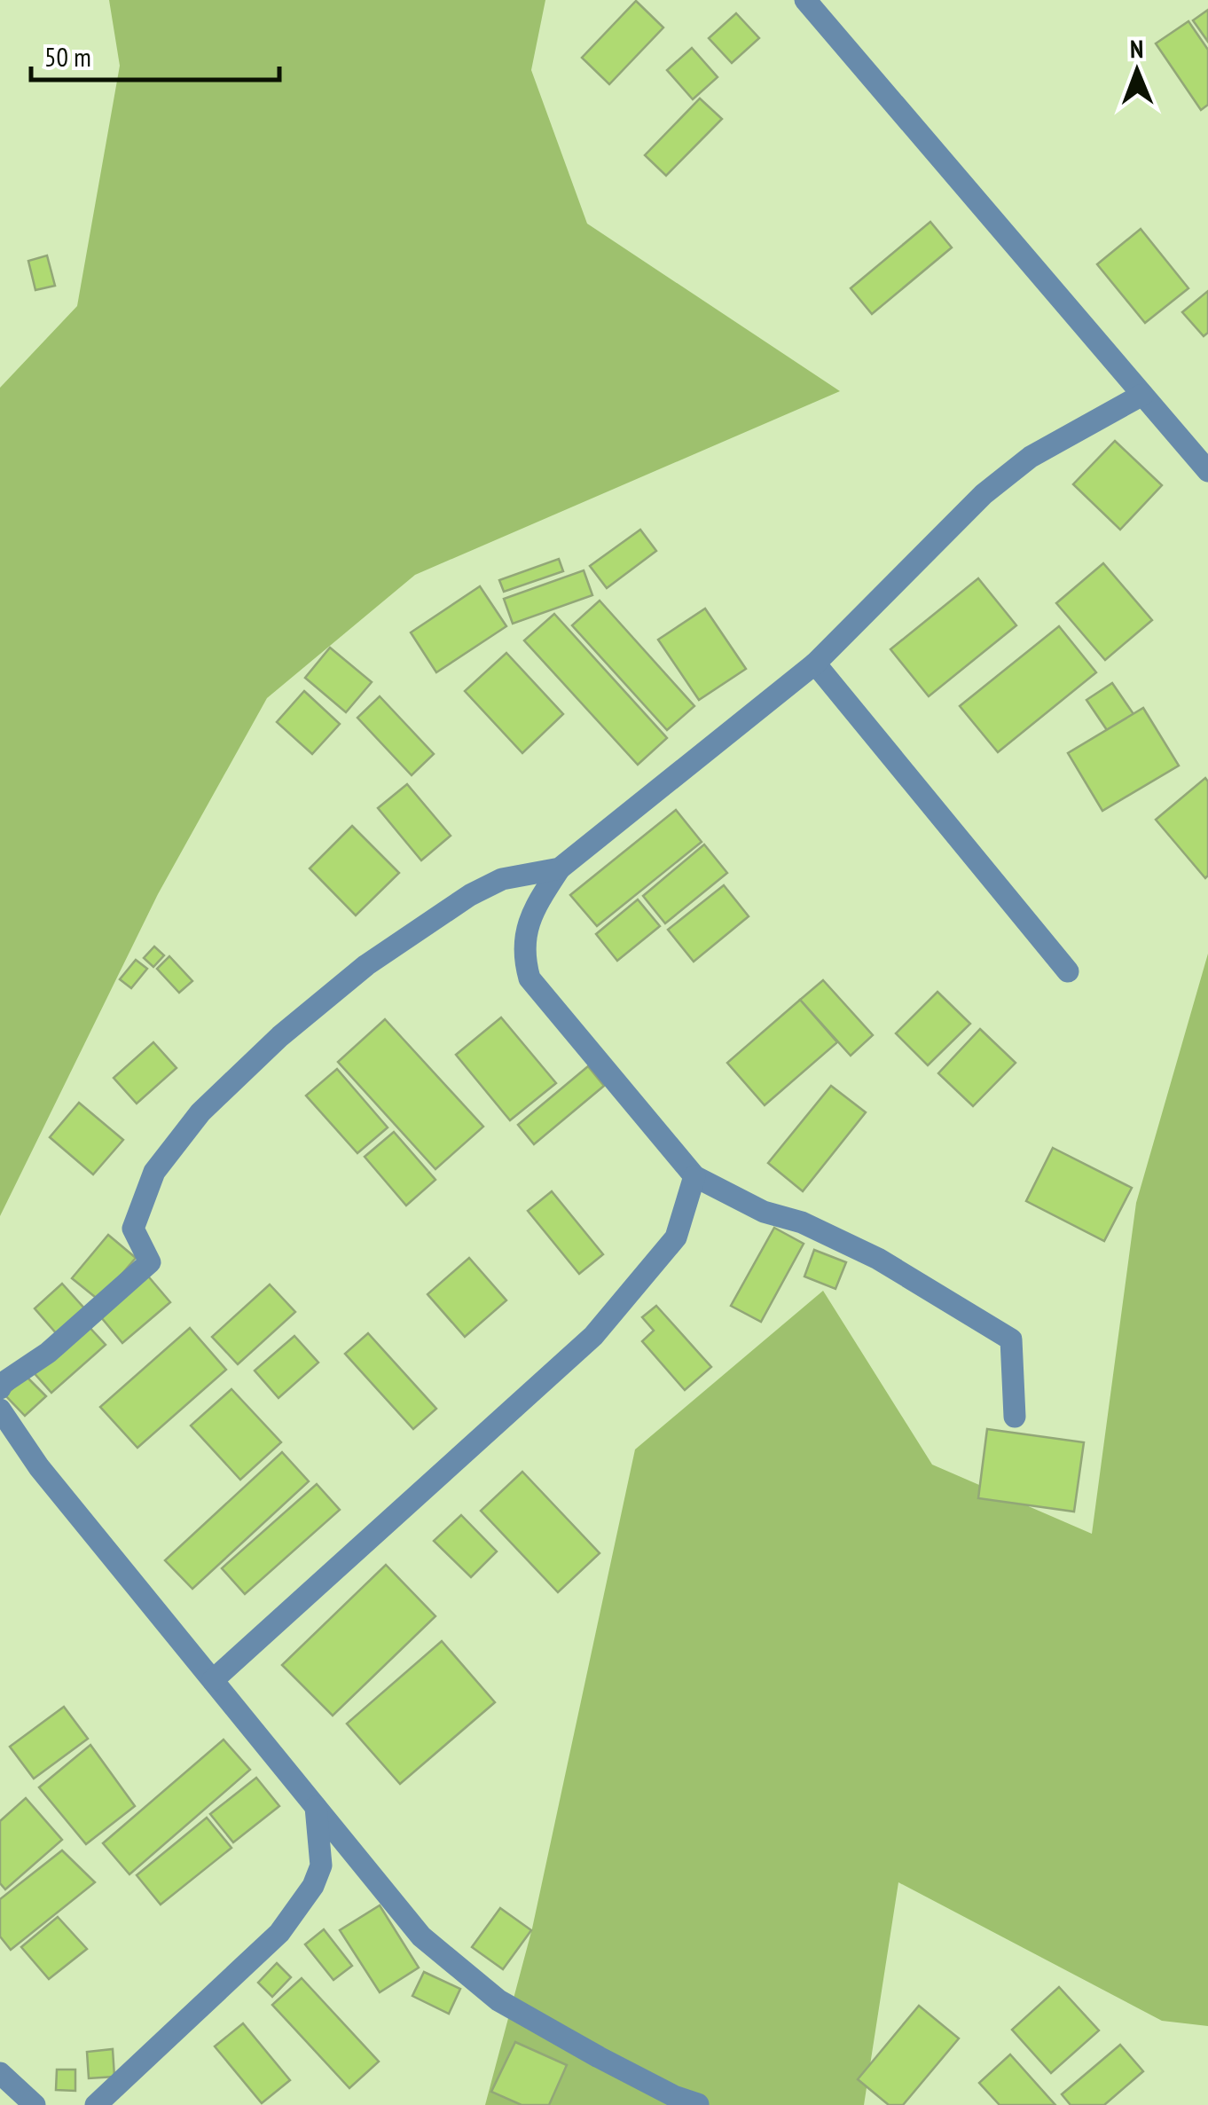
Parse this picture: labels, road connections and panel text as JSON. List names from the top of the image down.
{
  "scale_bar": "50 m",
  "north": "top"
}
